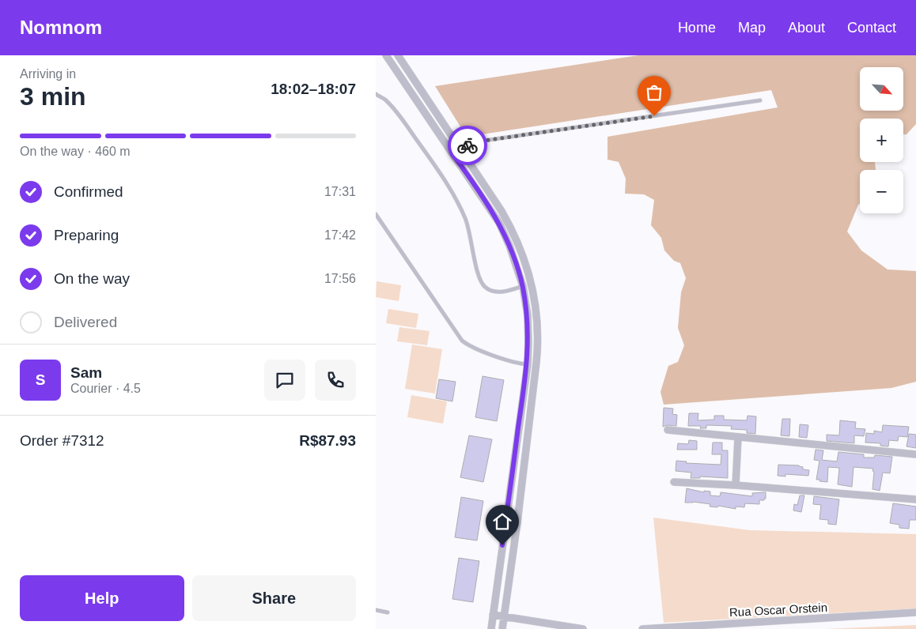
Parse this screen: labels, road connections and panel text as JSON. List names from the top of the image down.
{
  "streets": {
    "street": ["Rua Oscar Orstein"]
  },
  "north": "bottom right",
  "page": {
    "header": "Nomnom",
    "nav": [
      "Home",
      "Map",
      "About",
      "Contact"
    ],
    "heading": ["3 min", "Arriving in", "18:02–18:07"],
    "panel": [
      "Sam",
      "Courier · 4.5",
      "Order #7312",
      "R$87.93"
    ],
    "map_buttons": ["+", "−"],
    "bar": "On the way · 460 m",
    "list": [
      ["Confirmed", "17:31"],
      ["Preparing", "17:42"],
      ["On the way", "17:56"],
      "Delivered"
    ],
    "round": "S",
    "buttons": ["Help", "Share"]
  }
}
